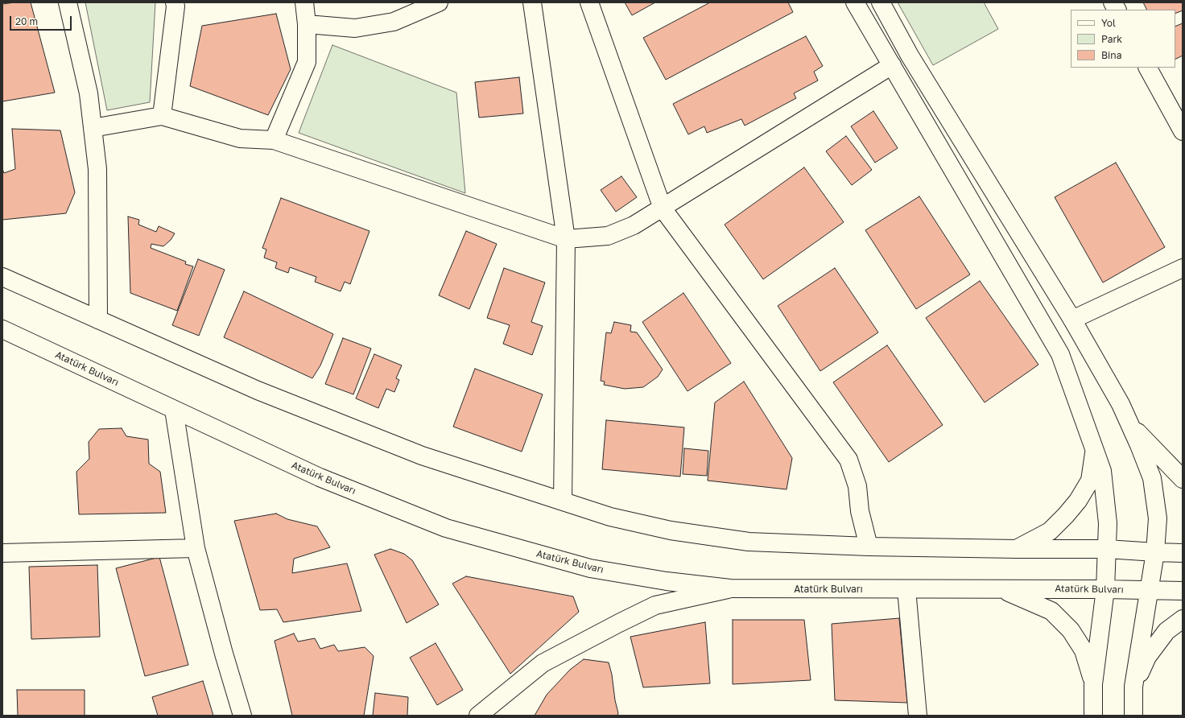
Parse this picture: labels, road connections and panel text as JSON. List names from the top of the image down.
{
  "streets": {
    "main road": ["Atatürk Bulvarı"]
  },
  "legend": ["Yol", "Park", "Bina"],
  "scale_bar": "20 m"
}
